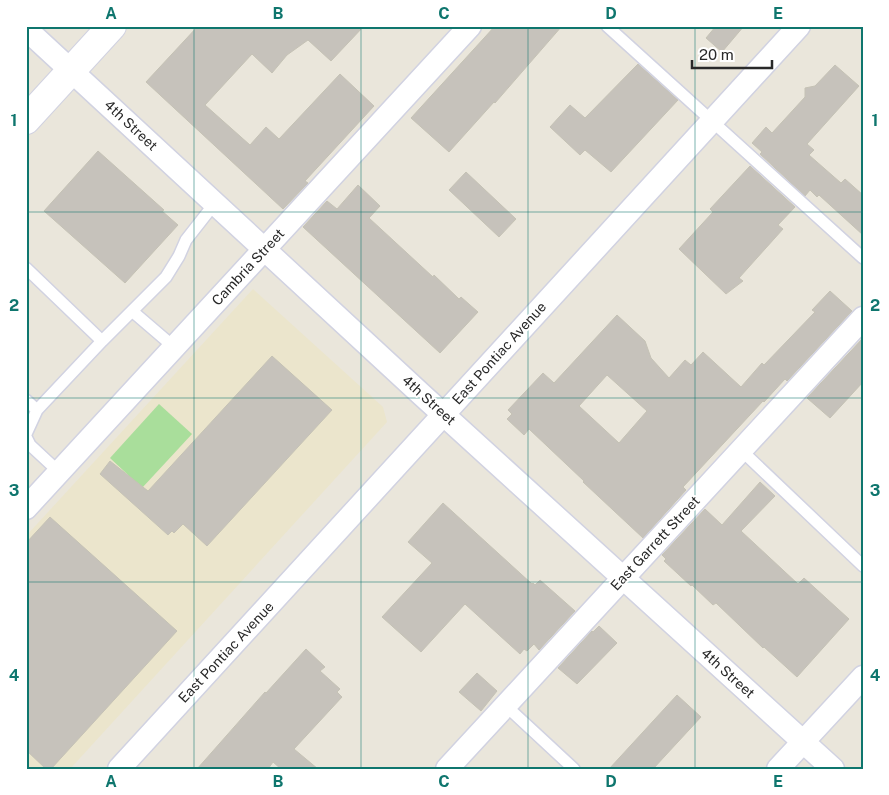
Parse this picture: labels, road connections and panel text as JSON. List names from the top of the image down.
{
  "streets": {
    "street": [
      "4th Street",
      "Cambria Street",
      "East Pontiac Avenue",
      "East Garrett Street"
    ]
  },
  "crossings": [
    ["4th Street", "Cambria Street"],
    ["4th Street", "East Pontiac Avenue"],
    ["4th Street", "East Garrett Street"]
  ],
  "scale_bar": "20 m",
  "grid": {
    "columns": [
      "A",
      "B",
      "C",
      "D",
      "E"
    ],
    "rows": [
      "1",
      "2",
      "3",
      "4"
    ]
  }
}
